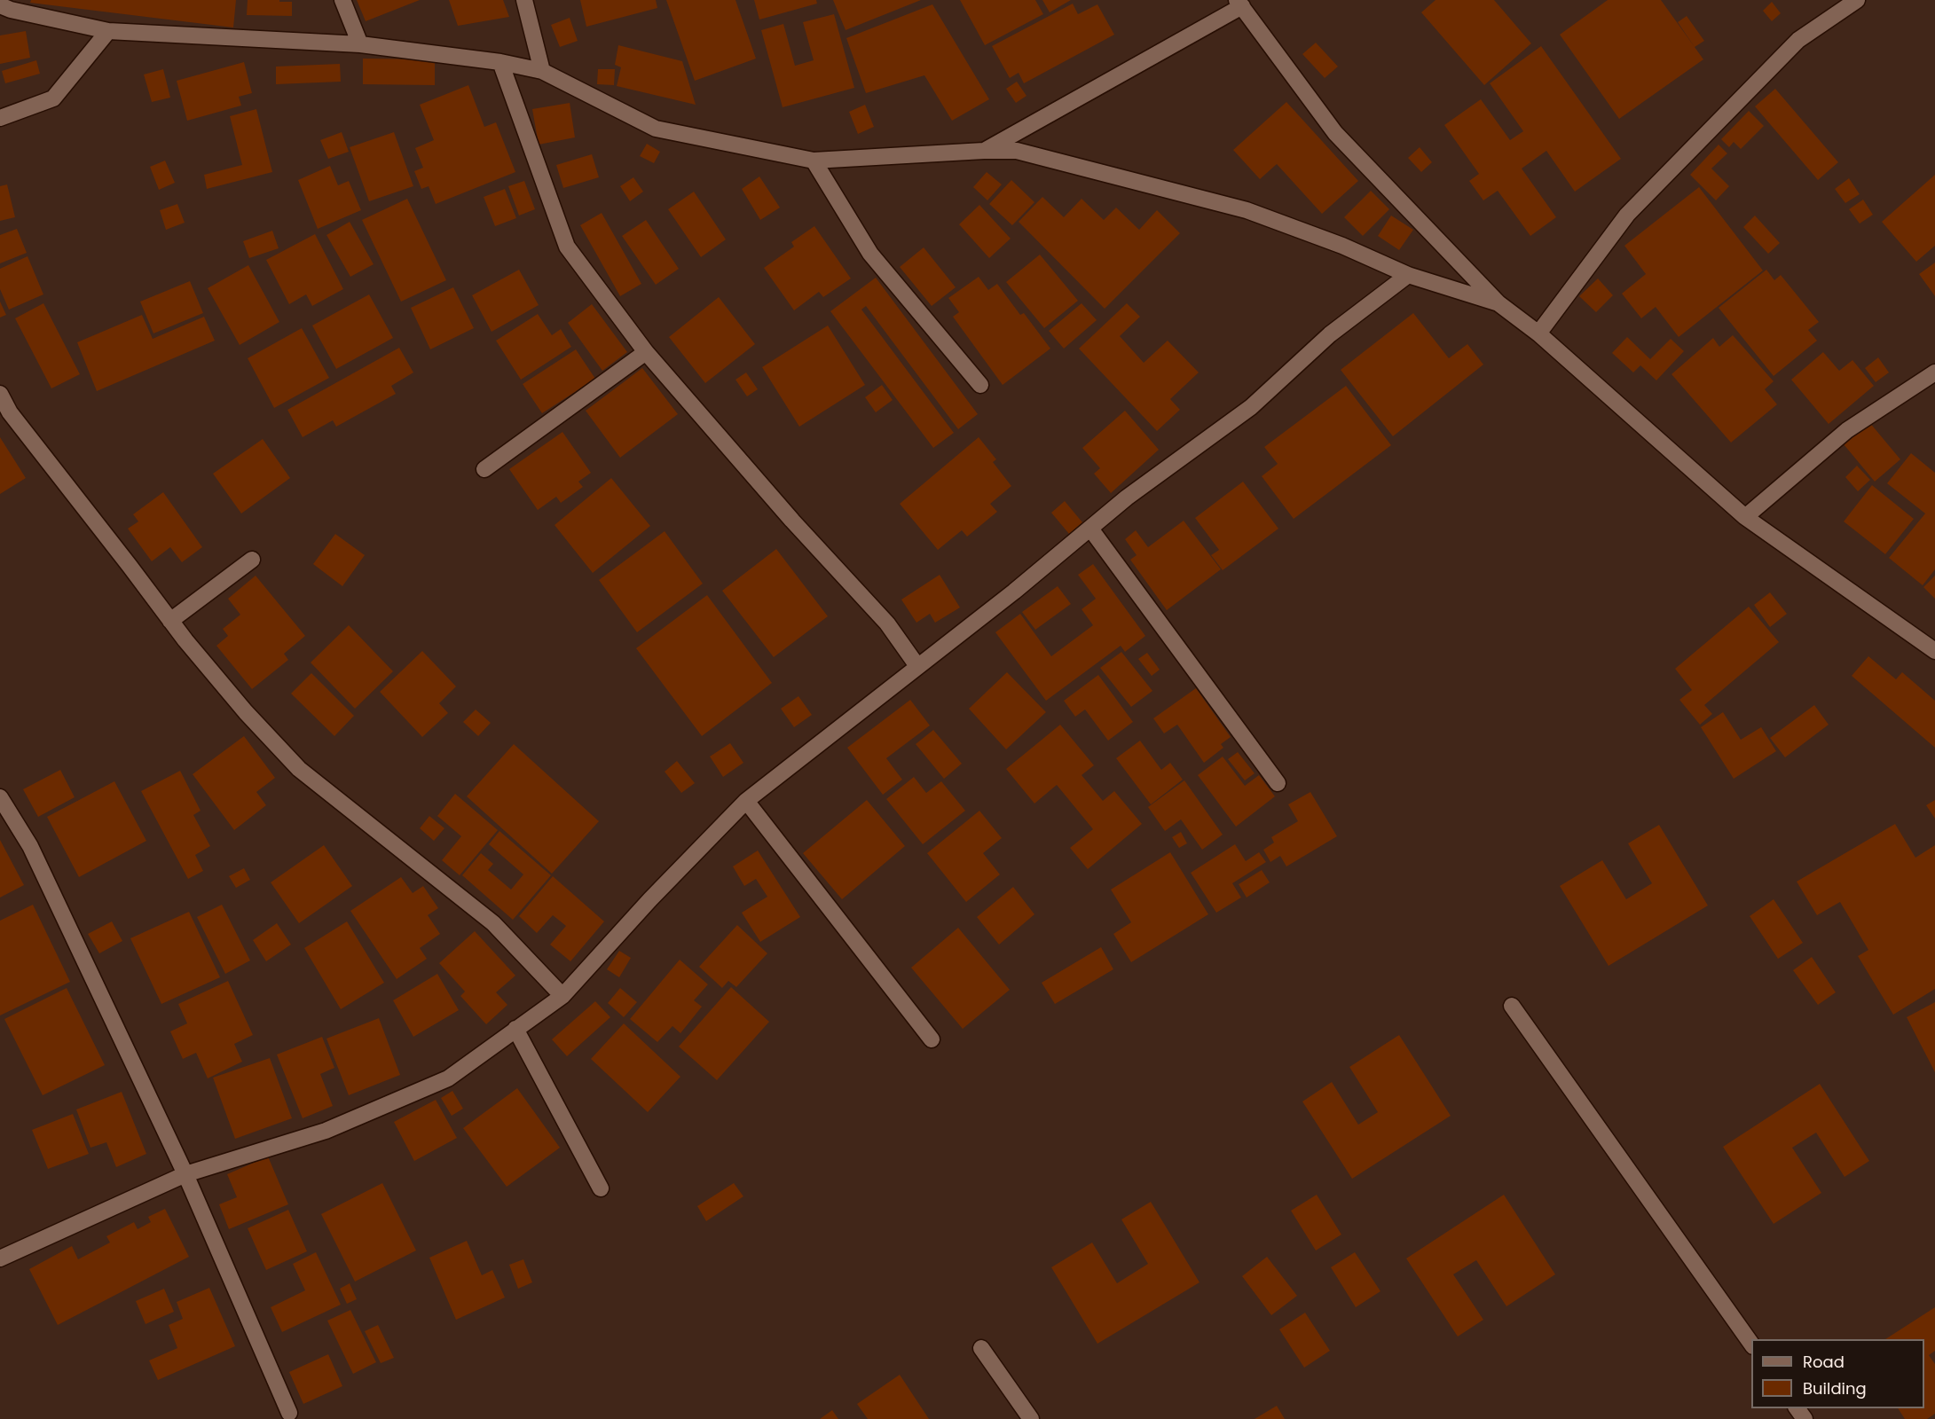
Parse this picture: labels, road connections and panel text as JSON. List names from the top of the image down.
{
  "legend": ["Road", "Building"]
}
